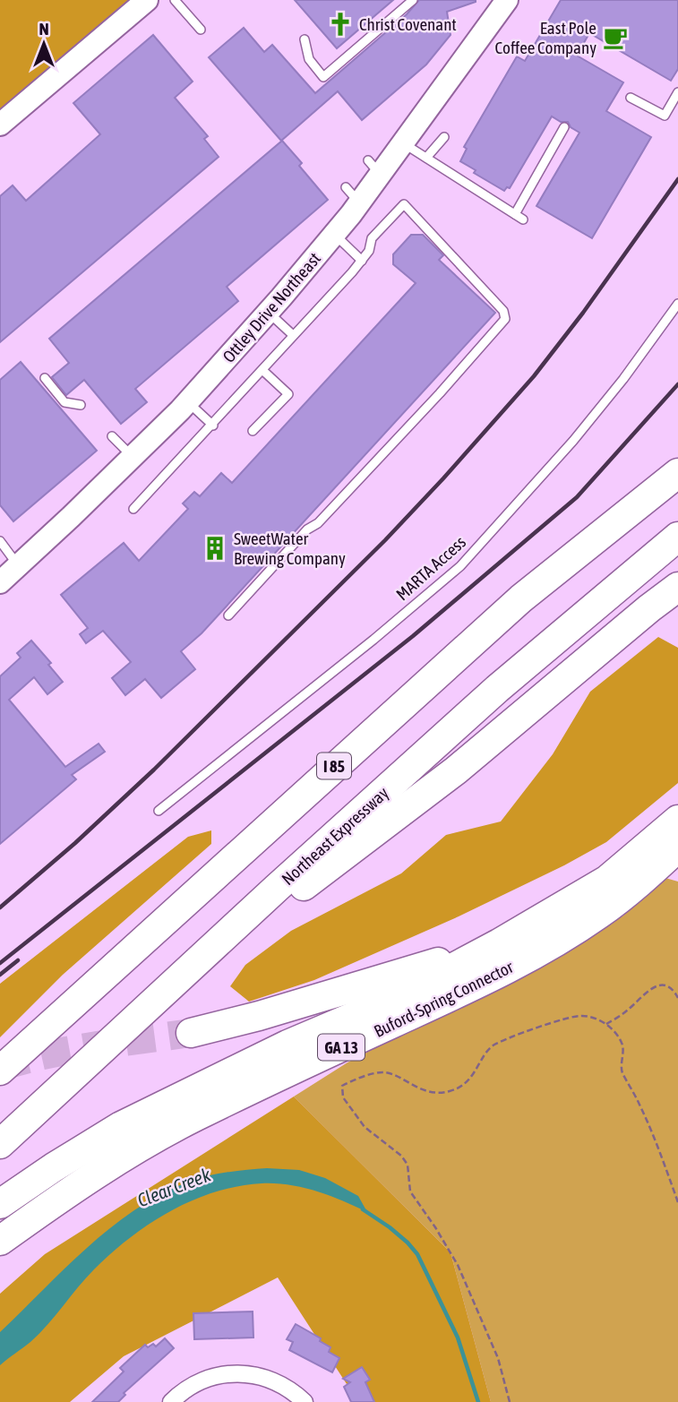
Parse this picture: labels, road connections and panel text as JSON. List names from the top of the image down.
{
  "streets": {
    "highway": [
      "I 85",
      "Northeast Expressway",
      "Buford-Spring Connector",
      "GA 13"
    ],
    "street": ["Ottley Drive Northeast"],
    "lane": ["MARTA Access"]
  },
  "water": ["Clear Creek"],
  "places": {
    "church": ["Christ Covenant"],
    "cafe": ["East Pole Coffee Company"],
    "building": ["SweetWater Brewing Company"]
  },
  "north": "top"
}
